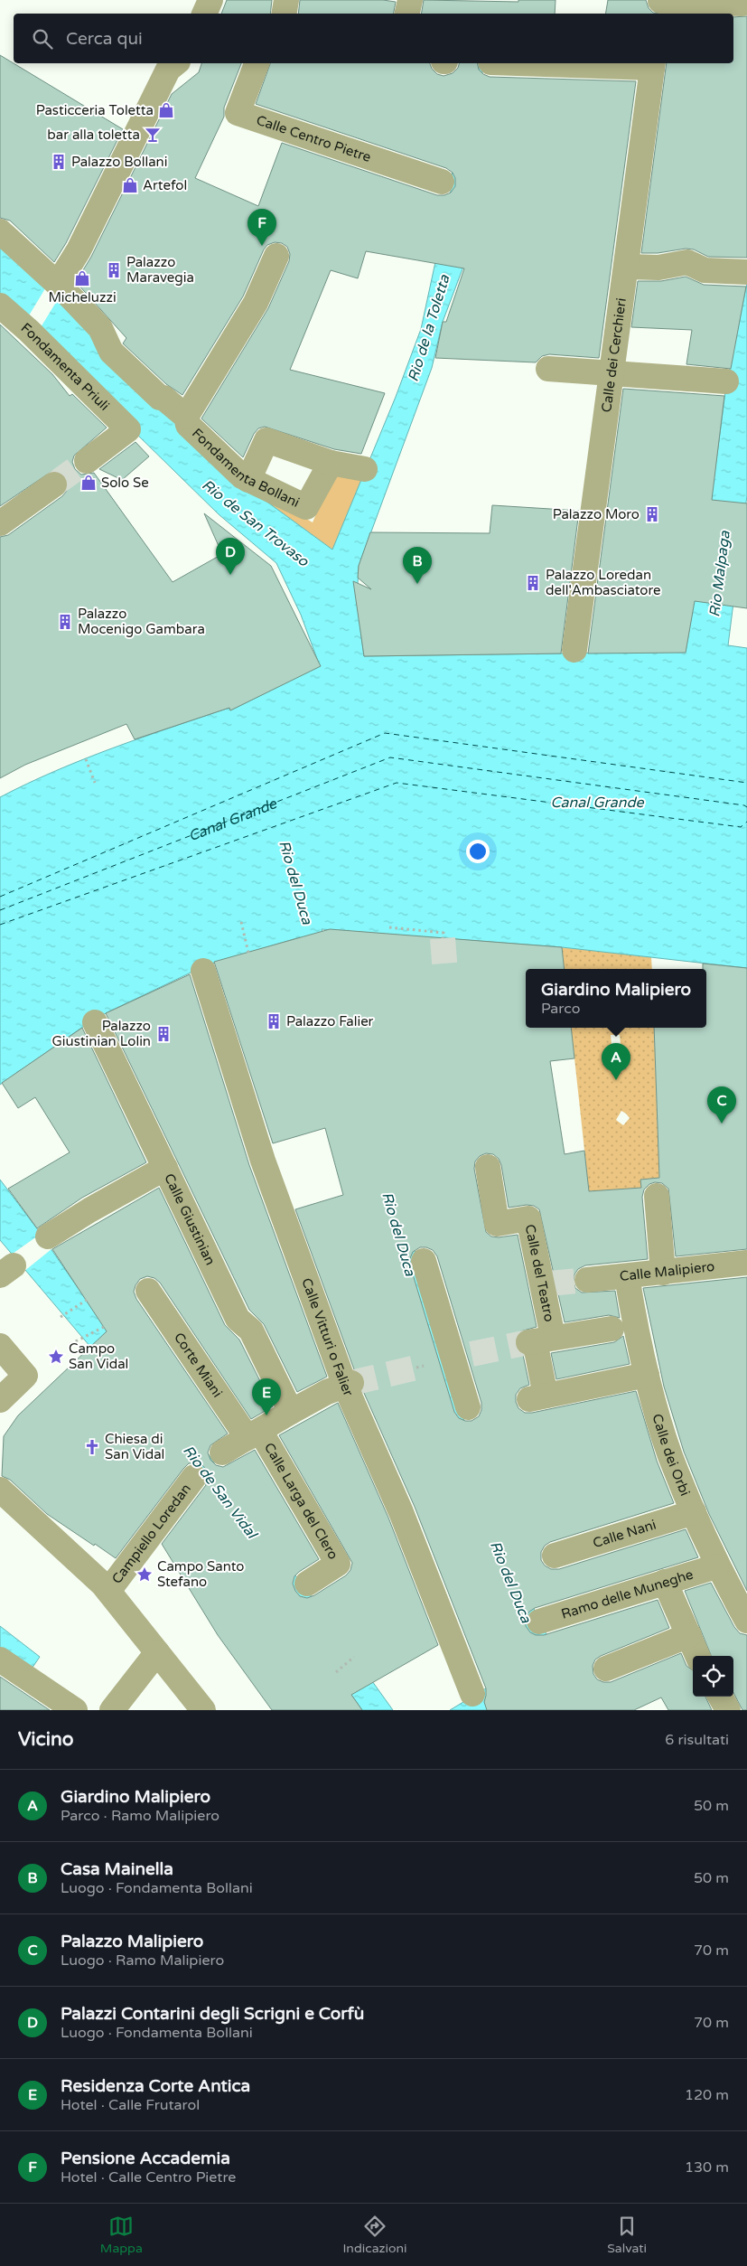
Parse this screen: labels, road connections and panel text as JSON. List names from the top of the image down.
{
  "streets": {
    "street": [
      "Calle Centro Pietre",
      "Calle dei Cerchieri",
      "Fondamenta Priuli",
      "Fondamenta Bollani",
      "Calle Giustinian",
      "Calle Malipiero",
      "Calle del Teatro",
      "Calle Vitturi o Falier",
      "Corte Miani",
      "Calle dei Orbi",
      "Calle Larga del Clero",
      "Campiello Loredan",
      "Calle Nani",
      "Ramo delle Muneghe"
    ]
  },
  "crossings": [
    ["Calle Malipiero", "Calle dei Orbi"],
    ["Calle del Teatro", "Calle dei Orbi"],
    ["Corte Miani", "Calle Larga del Clero"],
    ["Calle dei Orbi", "Calle Nani"],
    ["Calle dei Orbi", "Ramo delle Muneghe"]
  ],
  "water": [
    "Rio de la Toletta",
    "Rio de San Trovaso",
    "Rio Malpaga",
    "Canal Grande",
    "Rio del Duca",
    "Rio de San Vidal"
  ],
  "places": {
    "shop": [
      "Pasticceria Toletta",
      "Artefol",
      "Micheluzzi",
      "Solo Se"
    ],
    "bar": ["bar alla toletta"],
    "building": [
      "Palazzo Bollani",
      "Palazzo Maravegia",
      "Palazzo Moro",
      "Palazzo Loredan dell'Ambasciatore",
      "Palazzo Mocenigo Gambara",
      "Palazzo Falier",
      "Palazzo Giustinian Lolin"
    ],
    "place": ["Campo San Vidal", "Campo Santo Stefano"],
    "church": ["Chiesa di San Vidal"]
  },
  "page": {
    "search": "Cerca qui",
    "pins": [
      "F",
      "D",
      "B",
      "A",
      "C",
      "E"
    ],
    "popup": ["Giardino Malipiero", "Parco"],
    "heading": ["Vicino", "6 risultati"],
    "list": [
      {
        "mark": "A",
        "name": "Giardino Malipiero",
        "note": "Parco · Ramo Malipiero",
        "value": "50 m"
      },
      {
        "mark": "B",
        "name": "Casa Mainella",
        "note": "Luogo · Fondamenta Bollani",
        "value": "50 m"
      },
      {
        "mark": "C",
        "name": "Palazzo Malipiero",
        "note": "Luogo · Ramo Malipiero",
        "value": "70 m"
      },
      {
        "mark": "D",
        "name": "Palazzi Contarini degli Scrigni e Corfù",
        "note": "Luogo · Fondamenta Bollani",
        "value": "70 m"
      },
      {
        "mark": "E",
        "name": "Residenza Corte Antica",
        "note": "Hotel · Calle Frutarol",
        "value": "120 m"
      },
      {
        "mark": "F",
        "name": "Pensione Accademia",
        "note": "Hotel · Calle Centro Pietre",
        "value": "130 m"
      }
    ],
    "nav": ["Mappa", "Indicazioni", "Salvati"]
  }
}
